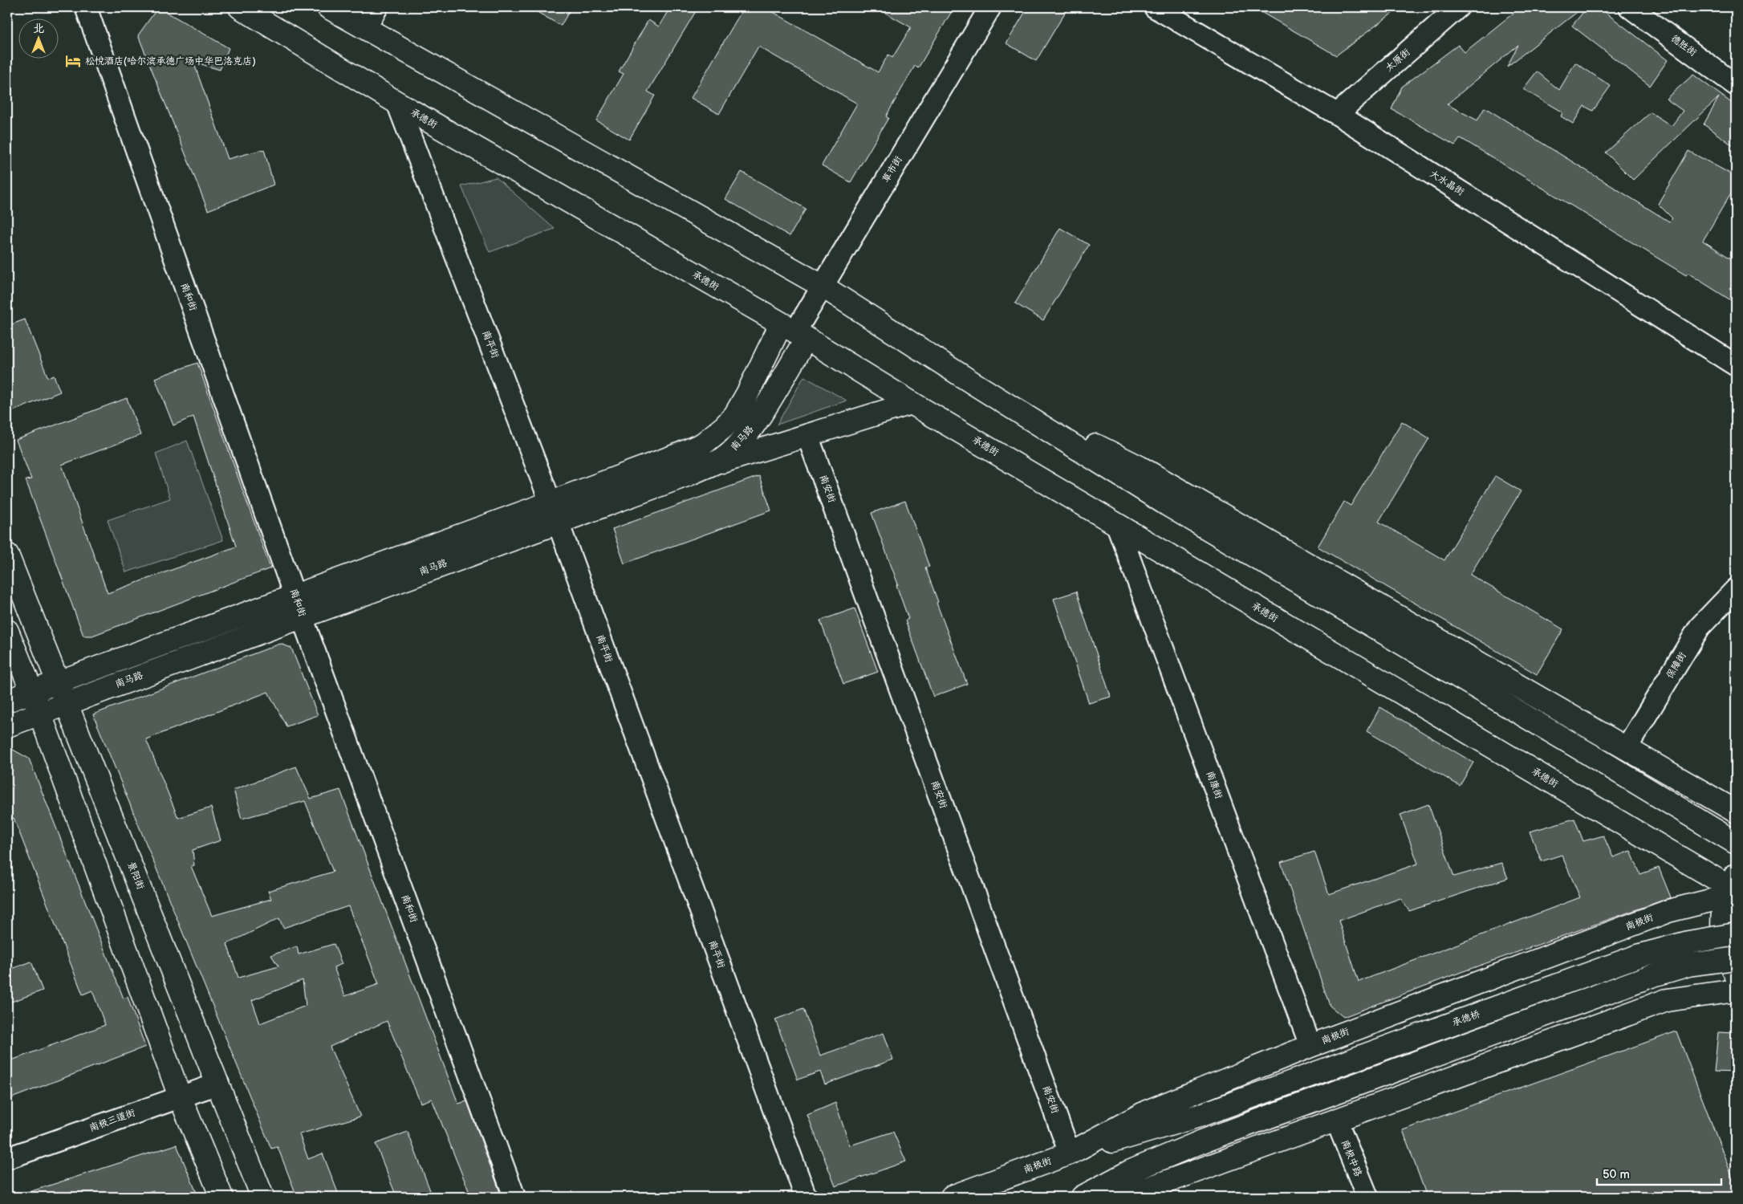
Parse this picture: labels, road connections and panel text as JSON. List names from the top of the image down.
{
  "streets": {
    "main road": [
      "承德街",
      "南马路",
      "景阳街",
      "南极街",
      "承德桥"
    ],
    "street": [
      "德胜街",
      "太原街",
      "草市街",
      "大水晶街",
      "南和街",
      "南平街",
      "南安街",
      "保障街",
      "南康街",
      "南极三道街",
      "南极中路"
    ]
  },
  "crossings": [
    ["太原街", "大水晶街"],
    ["承德街", "草市街"],
    ["承德街", "南平街"],
    ["承德街", "南马路"],
    ["承德街", "南康街"],
    ["承德街", "南极街"],
    ["草市街", "南马路"],
    ["南和街", "南马路"],
    ["南平街", "南马路"],
    ["南马路", "景阳街"],
    ["南安街", "南极街"],
    ["南安街", "承德桥"],
    ["南康街", "南极街"],
    ["景阳街", "南极三道街"],
    ["南极街", "承德桥"]
  ],
  "places": {
    "hotel": ["松悦酒店(哈尔滨承德广场中华巴洛克店)"]
  },
  "scale_bar": "50 m",
  "north": "top"
}
